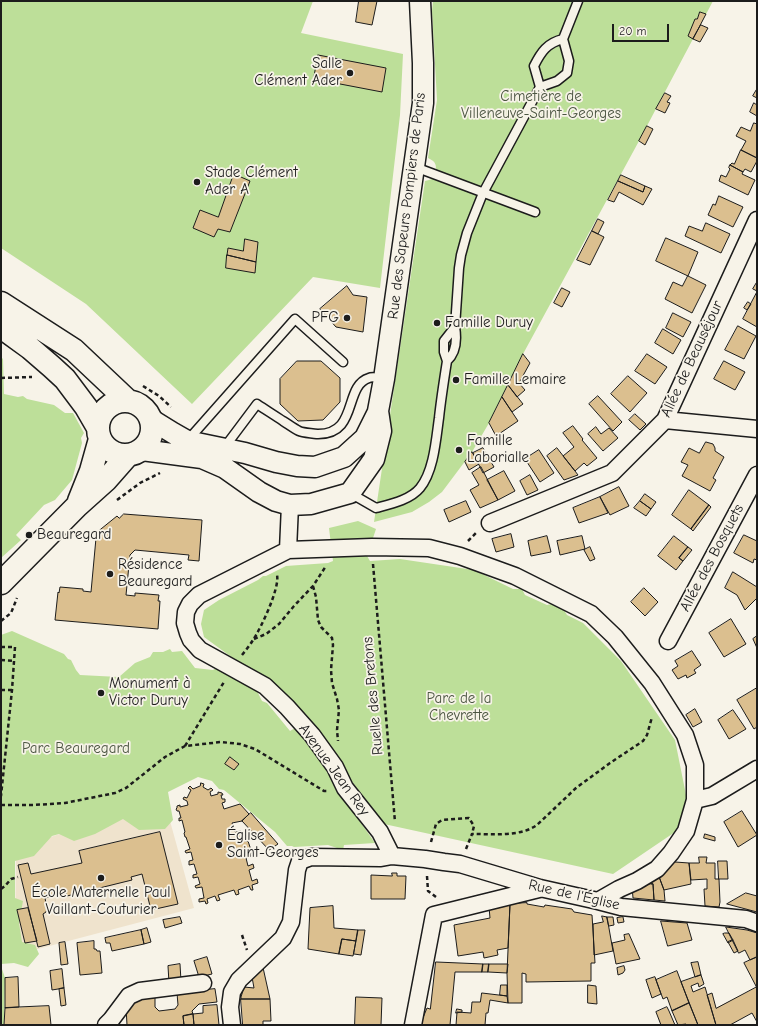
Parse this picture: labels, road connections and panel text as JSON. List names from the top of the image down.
{
  "streets": {
    "street": [
      "Rue des Sapeurs Pompiers de Paris",
      "Allée de Beauséjour",
      "Allée des Bosquets",
      "Avenue Jean Rey",
      "Rue de l'Église"
    ],
    "path": ["Ruelle des Bretons"]
  },
  "crossings": [
    ["Ruelle des Bretons", "Avenue Jean Rey"],
    ["Avenue Jean Rey", "Rue de l'Église"]
  ],
  "parks": ["Cimetière de Villeneuve-Saint-Georges", "Parc de la Chevrette", "Parc Beauregard"],
  "places": [
    "Salle Clément Ader",
    "Stade Clément Ader A",
    "PFG",
    "Famille Duruy",
    "Famille Lemaire",
    "Famille Laborialle",
    "Beauregard",
    "Résidence Beauregard",
    "Monument à Victor Duruy",
    "Église Saint-Georges",
    "École Maternelle Paul Vaillant-Couturier"
  ],
  "scale_bar": "20 m"
}
